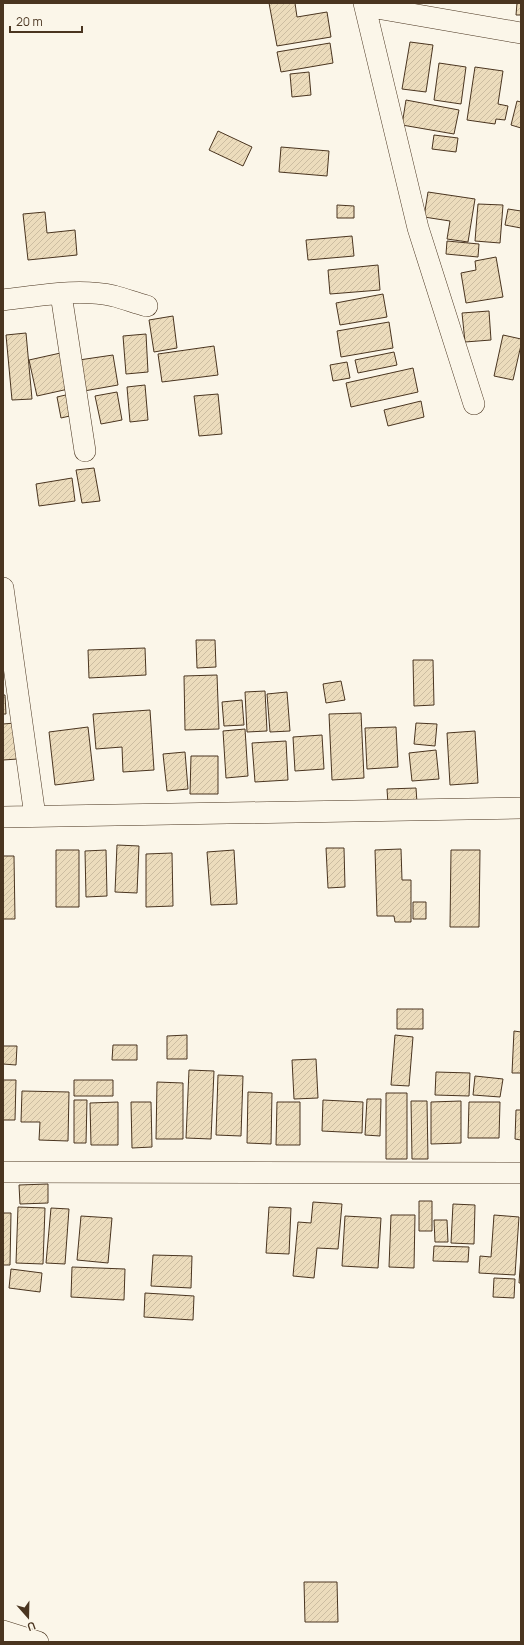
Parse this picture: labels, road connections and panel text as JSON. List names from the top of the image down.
{
  "scale_bar": "20 m",
  "north": "bottom"
}
